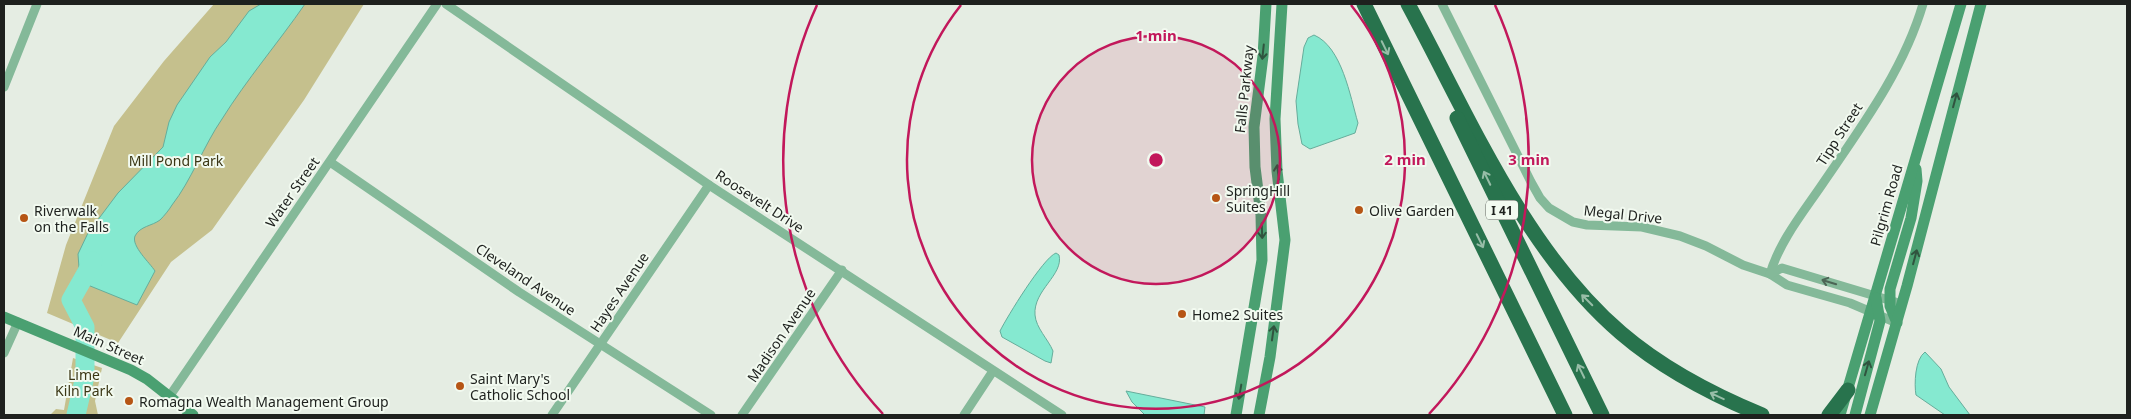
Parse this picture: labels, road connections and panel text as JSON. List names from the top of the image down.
{
  "streets": {
    "highway": ["I 41"],
    "street": [
      "Falls Parkway",
      "Tipp Street",
      "Water Street",
      "Roosevelt Drive",
      "Pilgrim Road",
      "Megal Drive",
      "Cleveland Avenue",
      "Hayes Avenue",
      "Madison Avenue",
      "Main Street"
    ]
  },
  "crossings": [
    ["Tipp Street", "Megal Drive"],
    ["Water Street", "Cleveland Avenue"],
    ["Water Street", "Main Street"],
    ["Roosevelt Drive", "Hayes Avenue"],
    ["Roosevelt Drive", "Madison Avenue"],
    ["Pilgrim Road", "Megal Drive"],
    ["Cleveland Avenue", "Hayes Avenue"]
  ],
  "parks": ["Mill Pond Park", "Lime Kiln Park"],
  "places": [
    "SpringHill Suites",
    "Olive Garden",
    "Riverwalk on the Falls",
    "Home2 Suites",
    "Saint Mary's Catholic School",
    "Romagna Wealth Management Group"
  ],
  "rings": ["1 min", "2 min", "3 min"]
}
